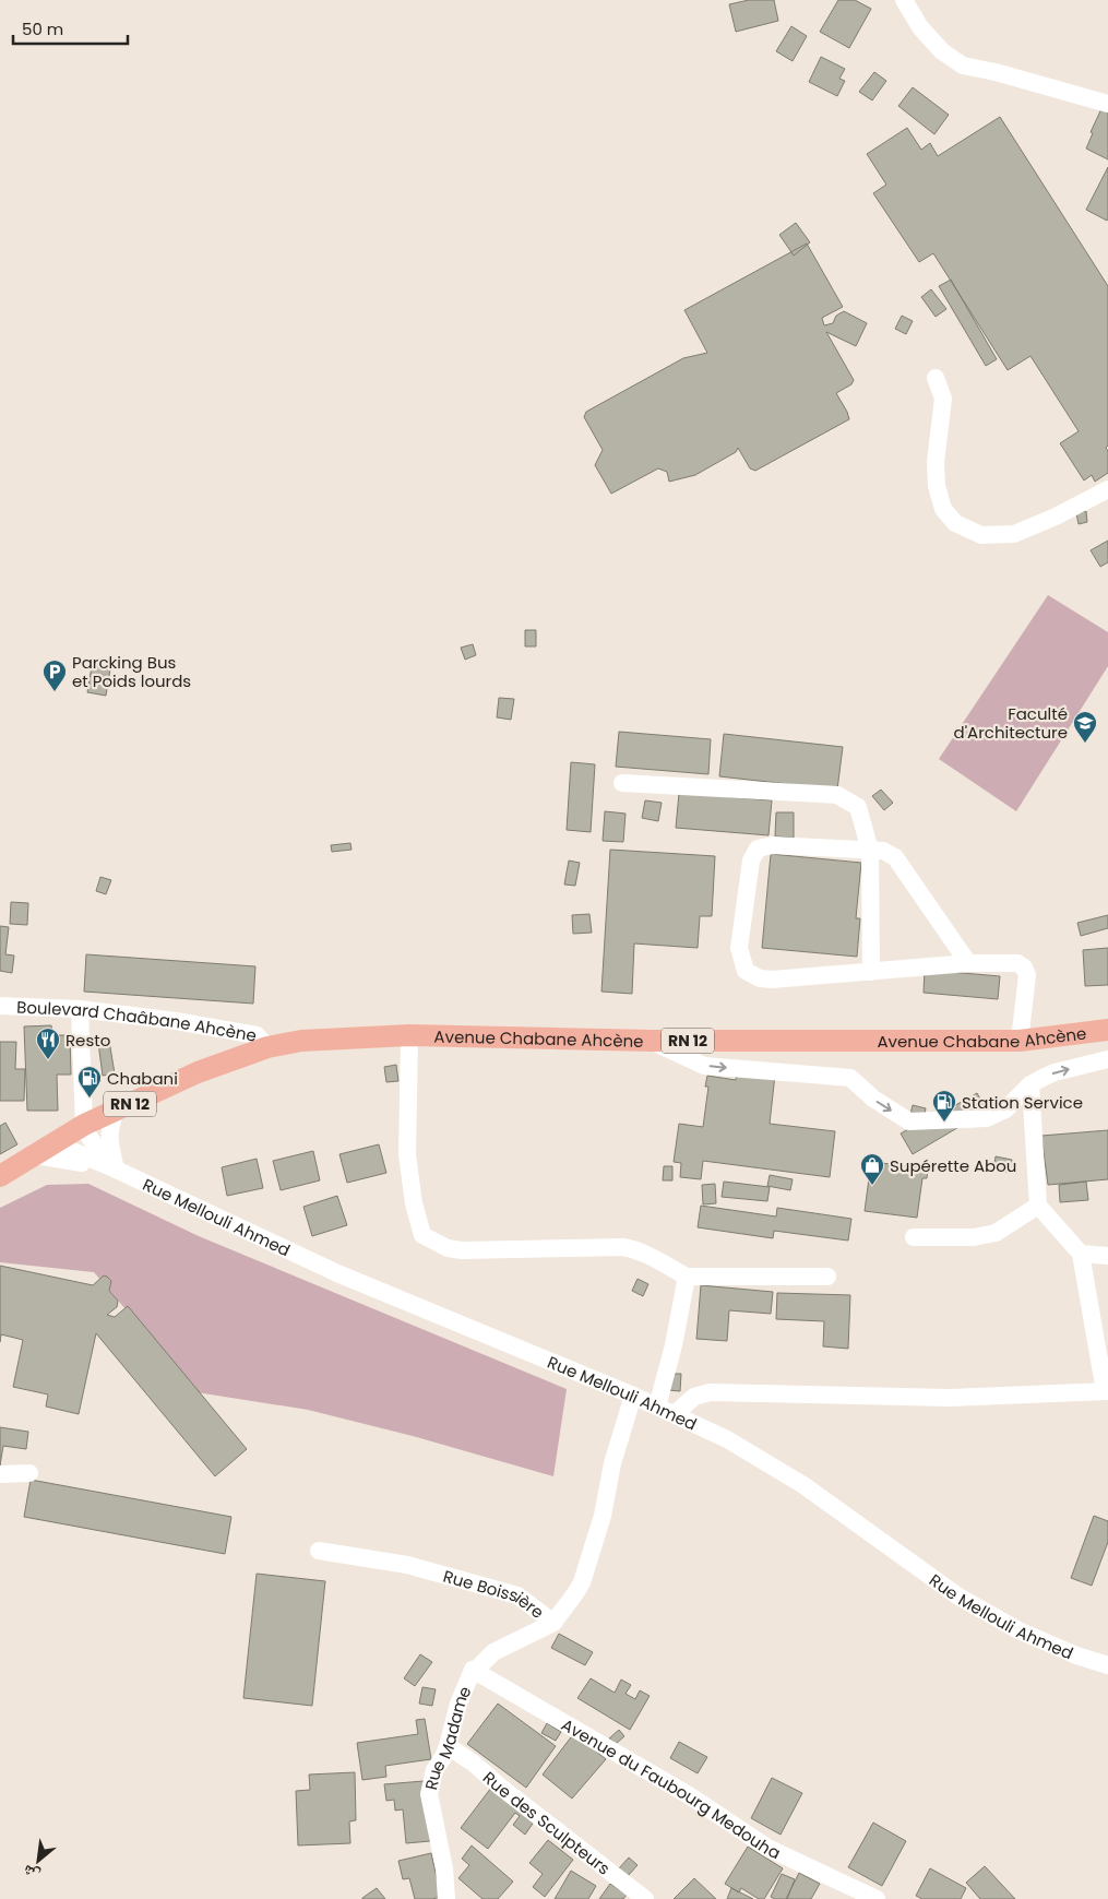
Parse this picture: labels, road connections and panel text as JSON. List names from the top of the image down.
{
  "streets": {
    "main road": ["Avenue Chabane Ahcène", "RN 12"],
    "street": [
      "Boulevard Chaâbane Ahcène",
      "Rue Mellouli Ahmed",
      "Rue Boissière",
      "Rue Madame",
      "Avenue du Faubourg Medouha",
      "Rue des Sculpteurs"
    ]
  },
  "crossings": [
    ["Boulevard Chaâbane Ahcène", "Avenue Chabane Ahcène"],
    ["Avenue Chabane Ahcène", "Rue Mellouli Ahmed"],
    ["Rue Mellouli Ahmed", "Rue Boissière"],
    ["Rue Boissière", "Rue Madame"],
    ["Rue Madame", "Avenue du Faubourg Medouha"],
    ["Rue Madame", "Rue des Sculpteurs"]
  ],
  "places": {
    "parking": ["Parcking Bus et Poids lourds"],
    "school or university": ["Faculté d'Architecture"],
    "restaurant": ["Resto"],
    "fuel station": ["Chabani", "Station Service"],
    "shop": ["Supérette Abou"]
  },
  "scale_bar": "50 m",
  "north": "bottom left"
}
